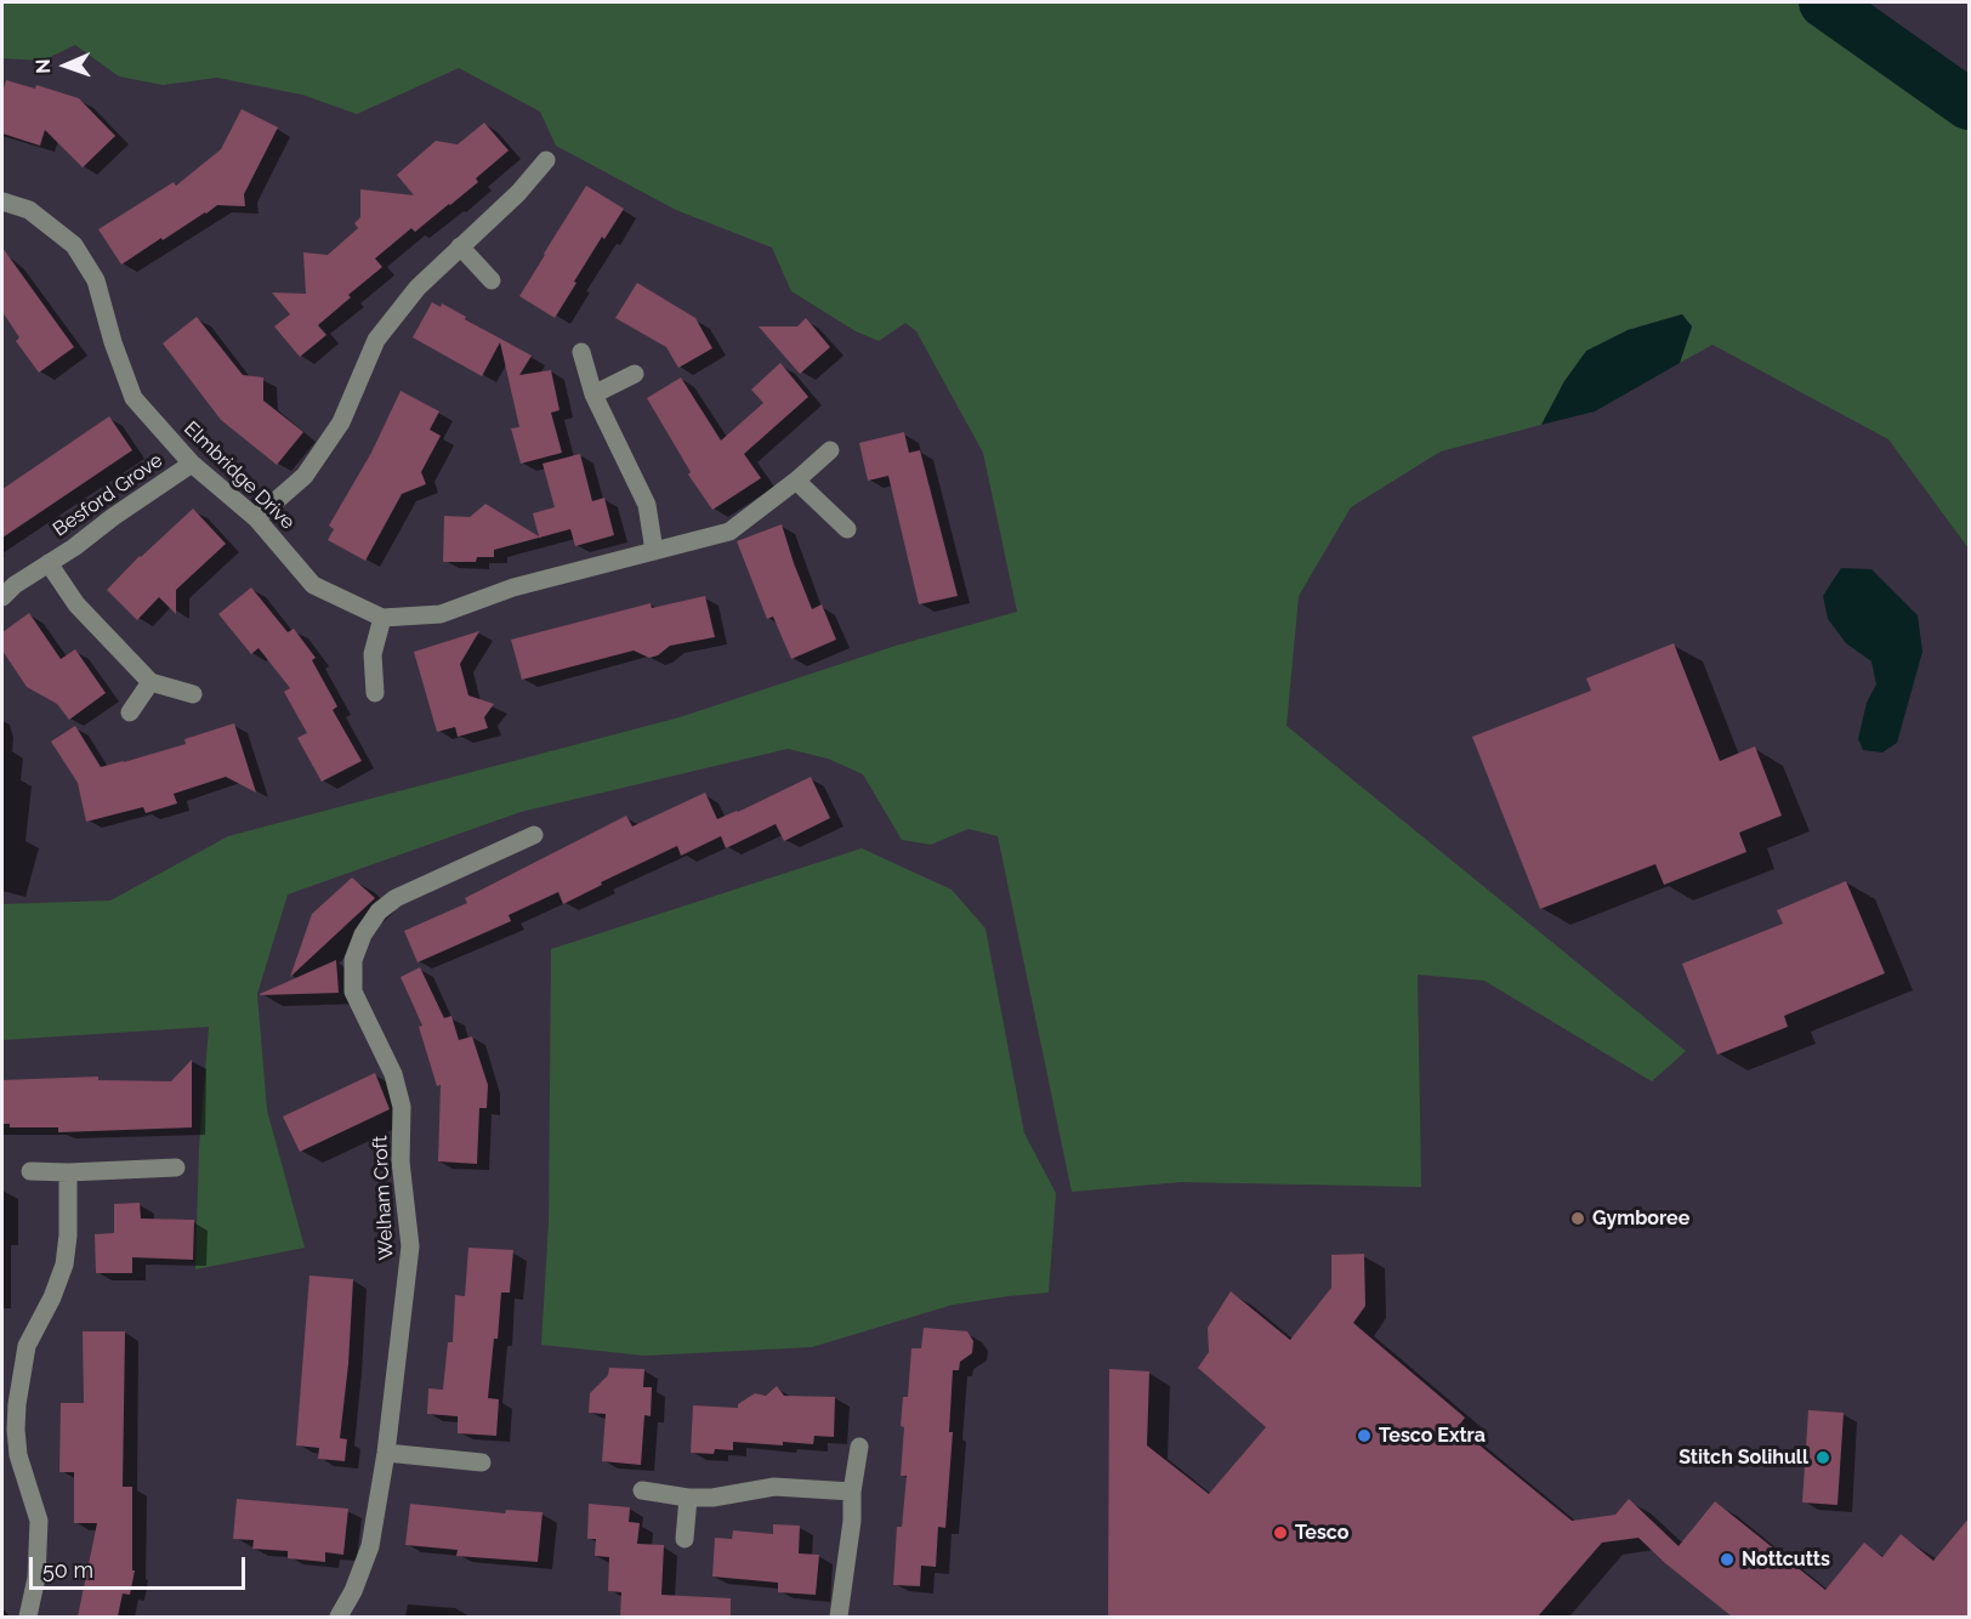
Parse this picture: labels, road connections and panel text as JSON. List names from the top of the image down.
{
  "streets": {
    "street": ["Elmbridge Drive", "Besford Grove", "Welham Croft"]
  },
  "crossings": [
    ["Elmbridge Drive", "Besford Grove"]
  ],
  "places": [
    "Gymboree",
    "Tesco Extra",
    "Stitch Solihull",
    "Tesco",
    "Nottcutts"
  ],
  "scale_bar": "50 m",
  "north": "left"
}
